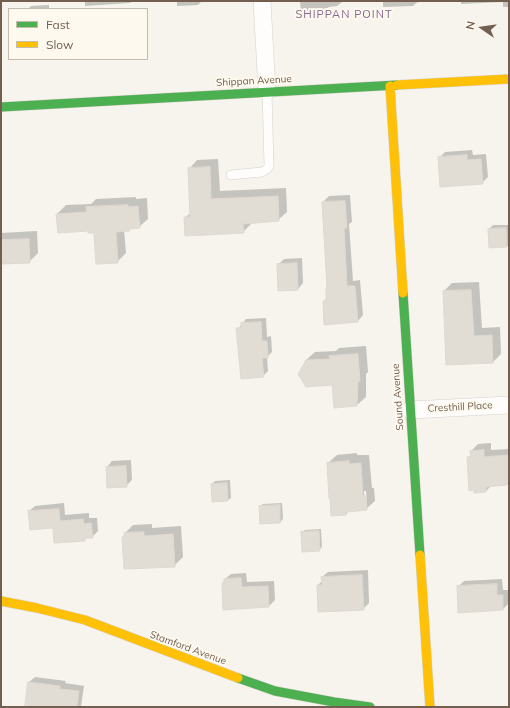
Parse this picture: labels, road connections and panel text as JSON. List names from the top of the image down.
{
  "streets": {
    "street": [
      "Shippan Avenue",
      "Sound Avenue",
      "Cresthill Place",
      "Stamford Avenue"
    ]
  },
  "crossings": [
    ["Shippan Avenue", "Sound Avenue"],
    ["Sound Avenue", "Cresthill Place"]
  ],
  "districts": ["SHIPPAN POINT"],
  "legend": ["Fast", "Slow"],
  "north": "left"
}
